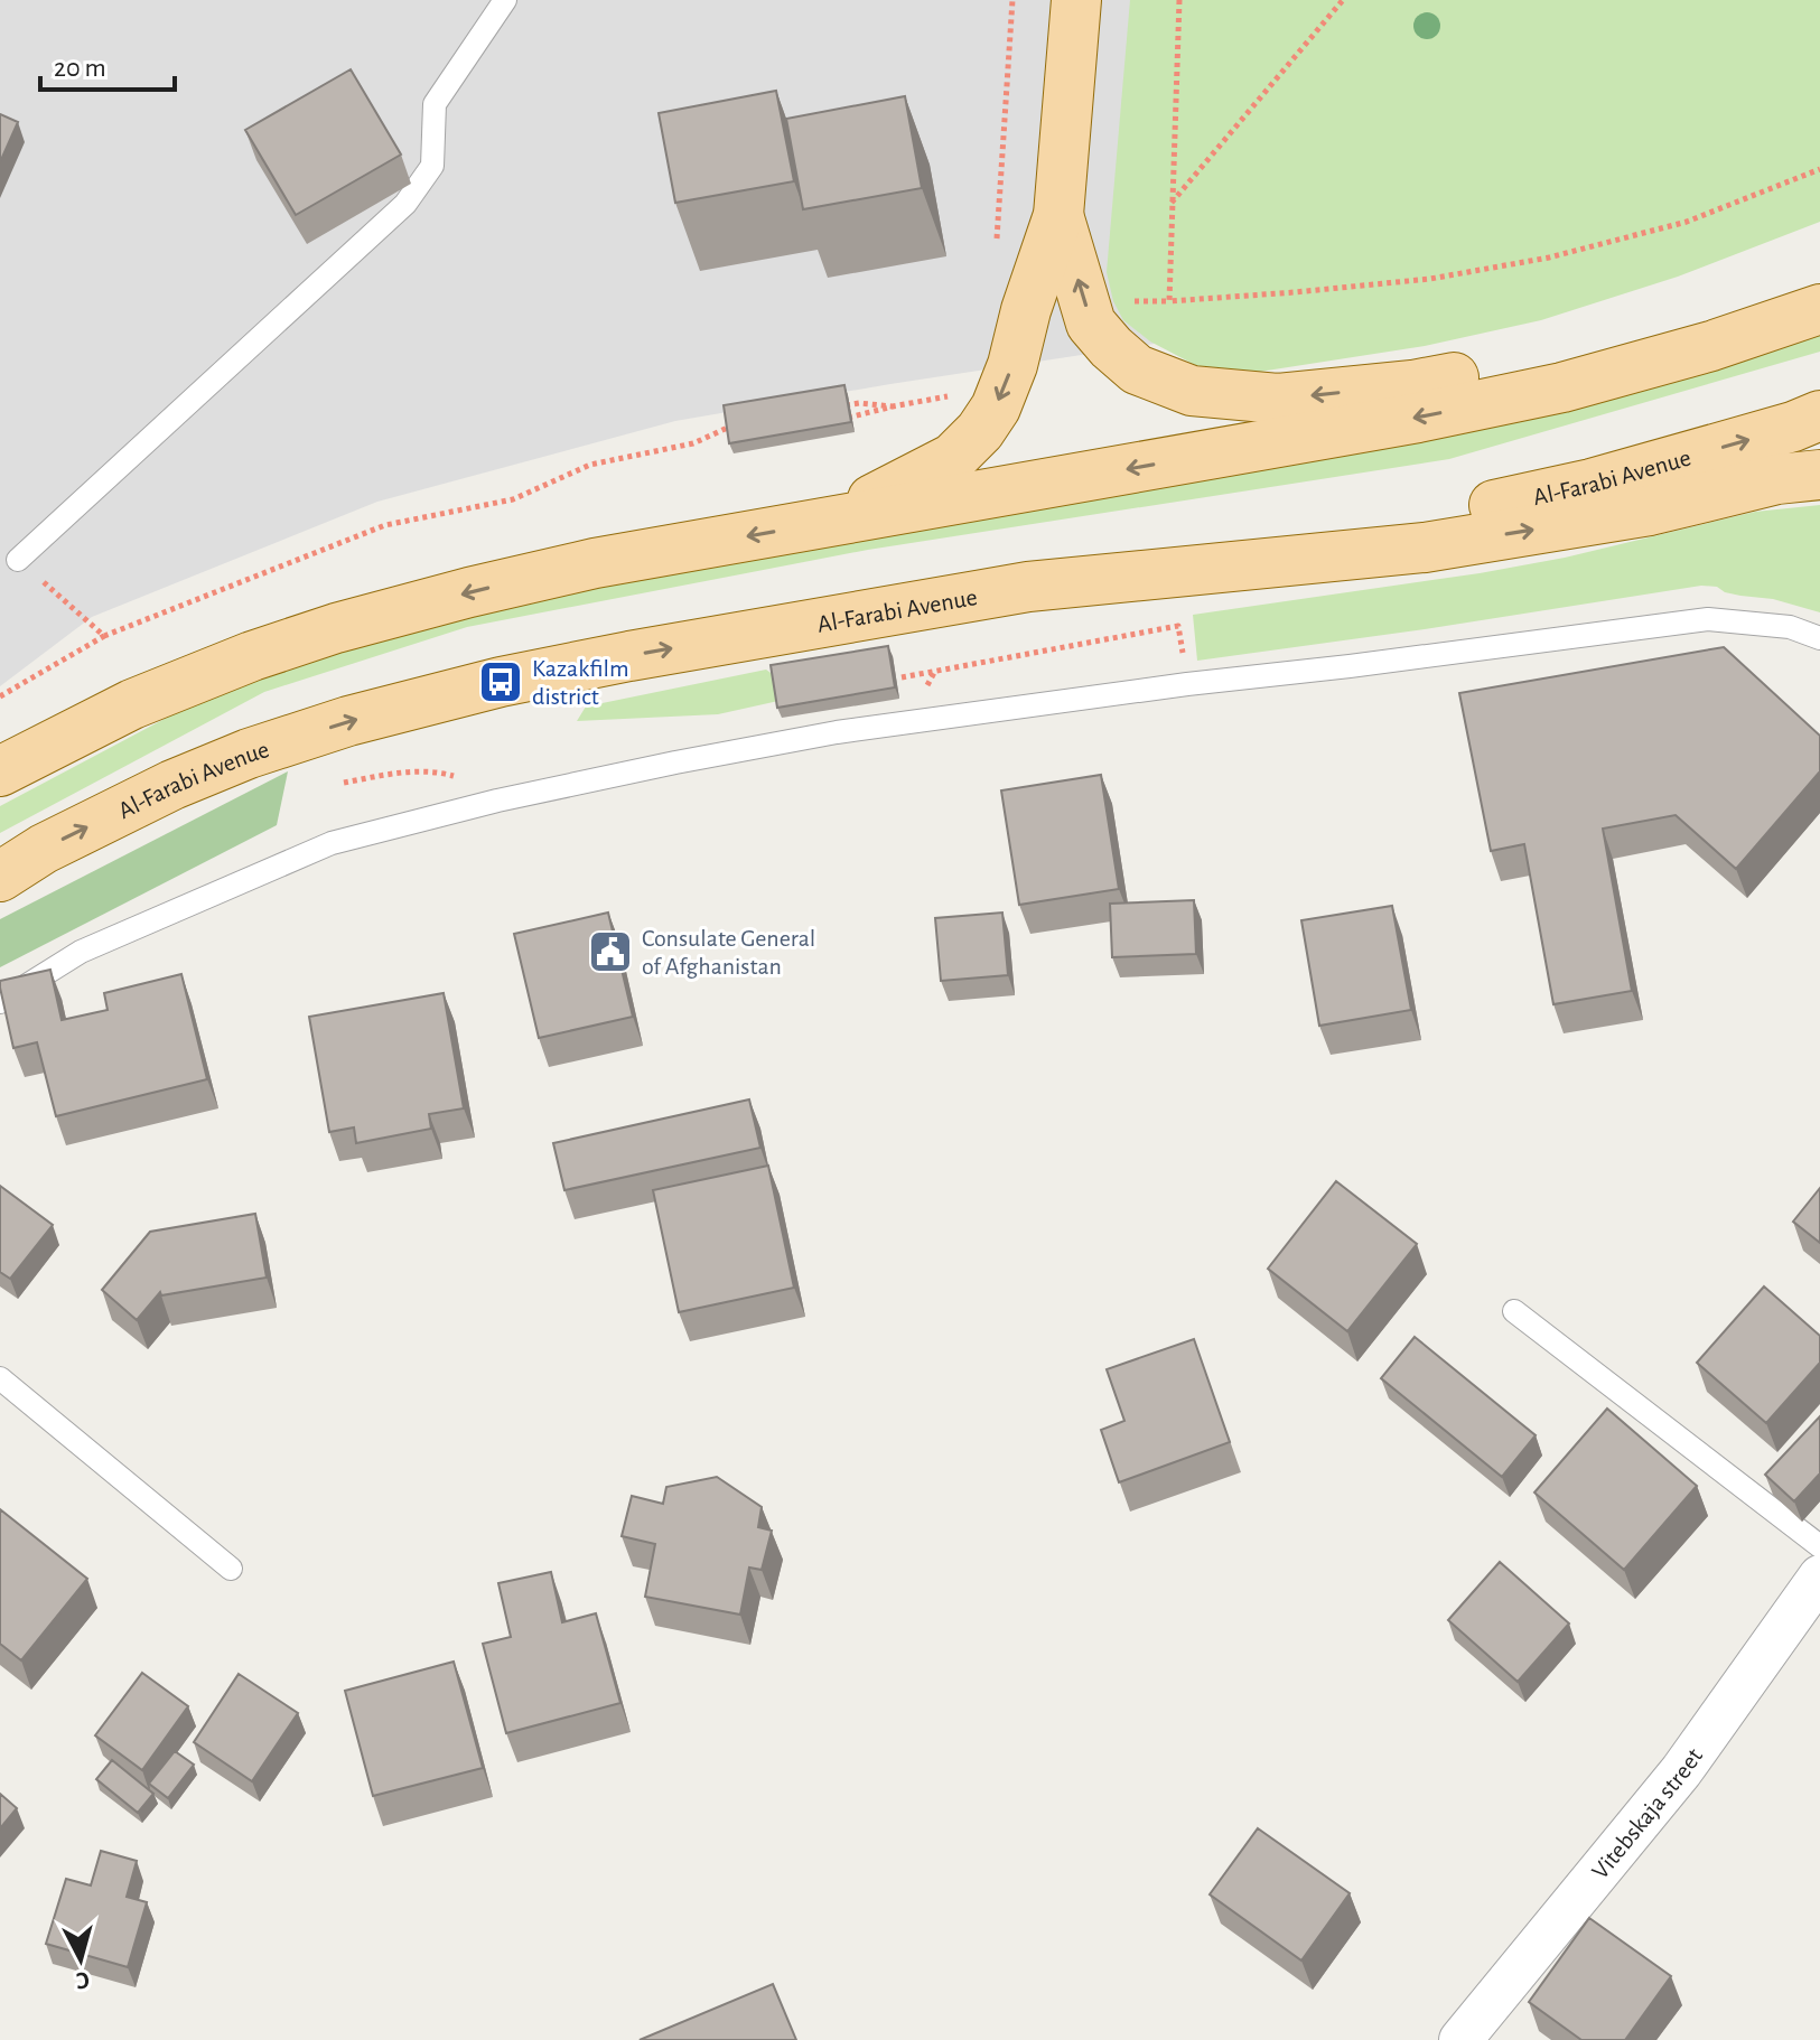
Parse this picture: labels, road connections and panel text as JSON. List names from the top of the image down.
{
  "streets": {
    "main road": ["Al-Farabi Avenue"],
    "street": ["Vitebskaja street"]
  },
  "places": {
    "bus stop": ["Kazakfilm district"],
    "public building": ["Consulate General of Afghanistan"]
  },
  "scale_bar": "20 m",
  "north": "bottom"
}
